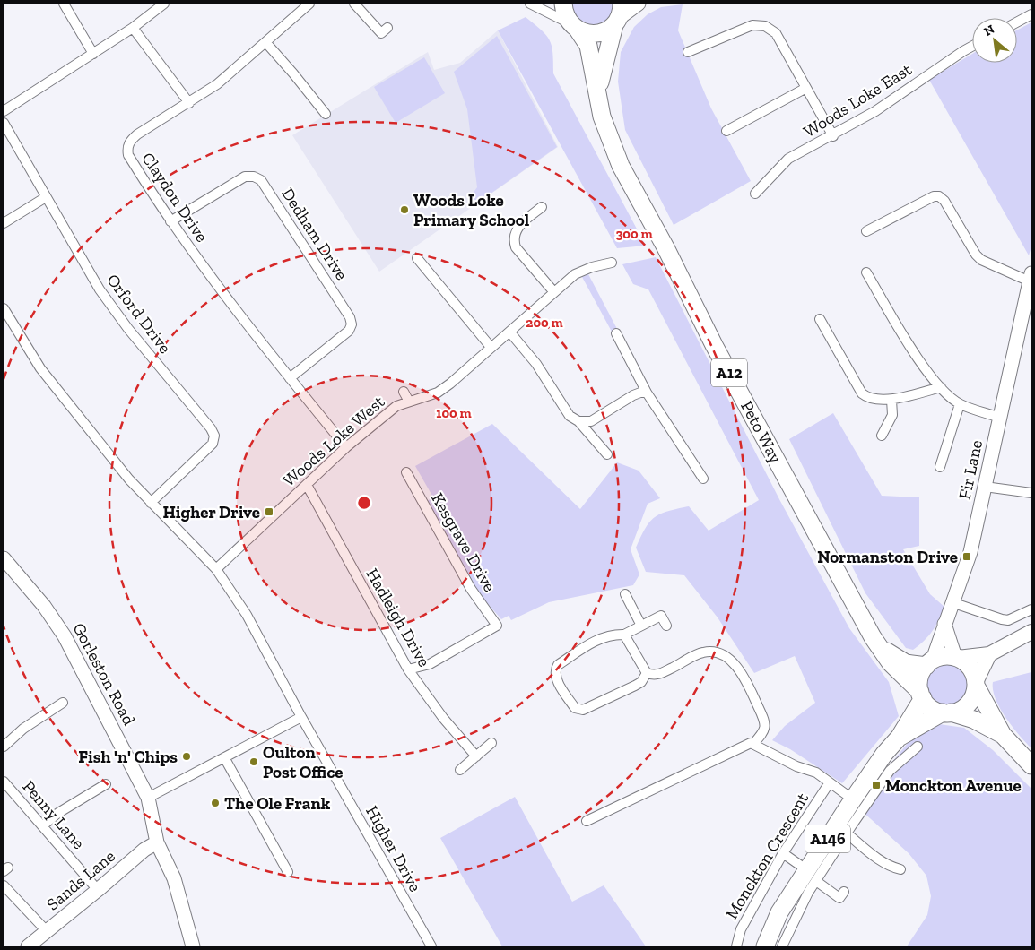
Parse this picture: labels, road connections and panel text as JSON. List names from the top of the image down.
{
  "streets": {
    "highway": ["A12", "Peto Way", "A146"],
    "street": [
      "Woods Loke East",
      "Claydon Drive",
      "Dedham Drive",
      "Orford Drive",
      "Woods Loke West",
      "Fir Lane",
      "Kesgrave Drive",
      "Hadleigh Drive",
      "Gorleston Road",
      "Penny Lane",
      "Higher Drive",
      "Monckton Crescent",
      "Sands Lane"
    ]
  },
  "crossings": [
    ["Claydon Drive", "Dedham Drive"],
    ["Claydon Drive", "Woods Loke West"],
    ["Orford Drive", "Higher Drive"],
    ["Peto Way", "Fir Lane"],
    ["Peto Way", "A146"],
    ["Woods Loke West", "Hadleigh Drive"],
    ["Woods Loke West", "Higher Drive"],
    ["Fir Lane", "A146"],
    ["Kesgrave Drive", "Hadleigh Drive"],
    ["Gorleston Road", "Sands Lane"],
    ["Penny Lane", "Sands Lane"]
  ],
  "places": {
    "other": [
      "Woods Loke Primary School",
      "Fish 'n' Chips",
      "Oulton Post Office",
      "The Ole Frank"
    ],
    "transit": ["Higher Drive", "Normanston Drive", "Monckton Avenue"]
  },
  "north": "top left",
  "rings": ["300 m", "200 m", "100 m"]
}
